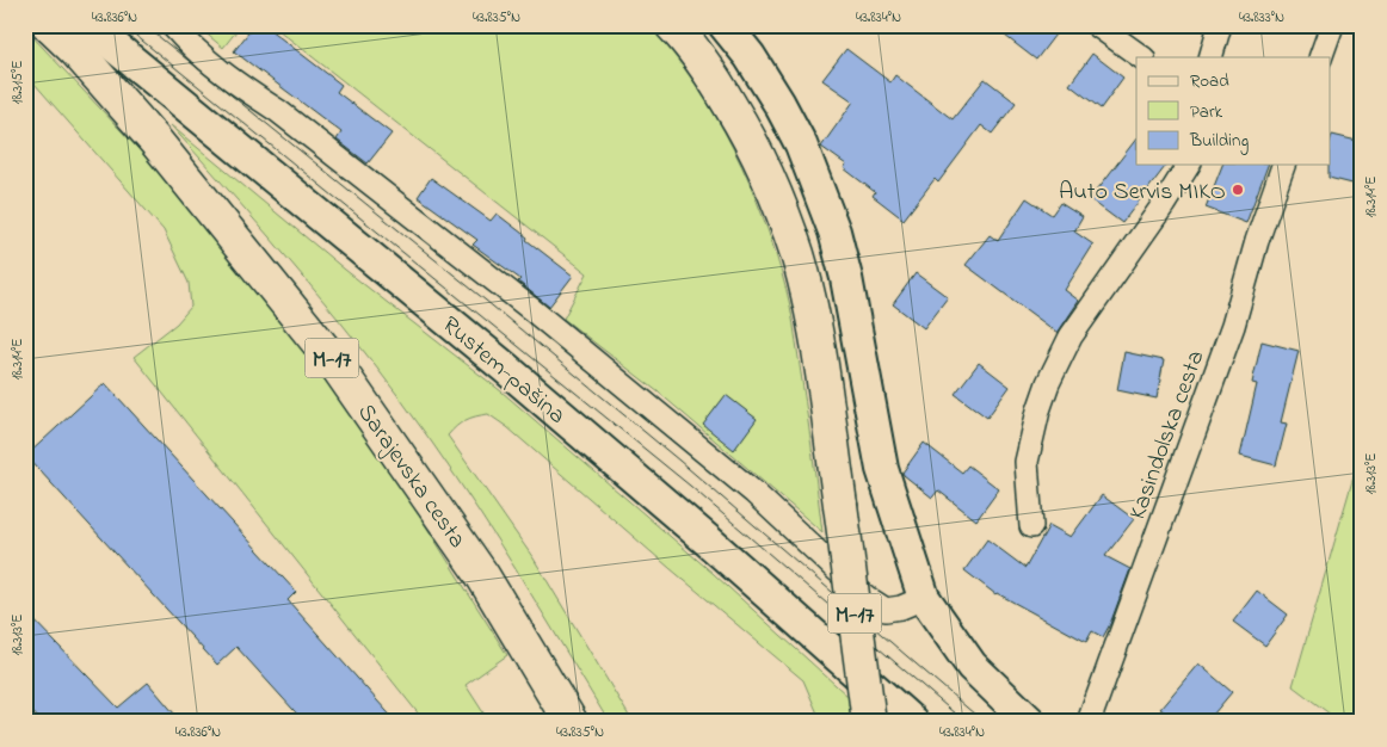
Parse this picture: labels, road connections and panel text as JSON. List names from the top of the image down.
{
  "streets": {
    "main road": ["M-17", "Rustem-pašina", "Sarajevska cesta"],
    "street": ["Kasindolska cesta"]
  },
  "places": ["Auto Servis MIKO"],
  "legend": ["Road", "Park", "Building"],
  "coordinates": [
    "43.836°N",
    "43.835°N",
    "43.834°N",
    "43.833°N",
    "18.315°E",
    "18.314°E",
    "18.313°E"
  ]
}
